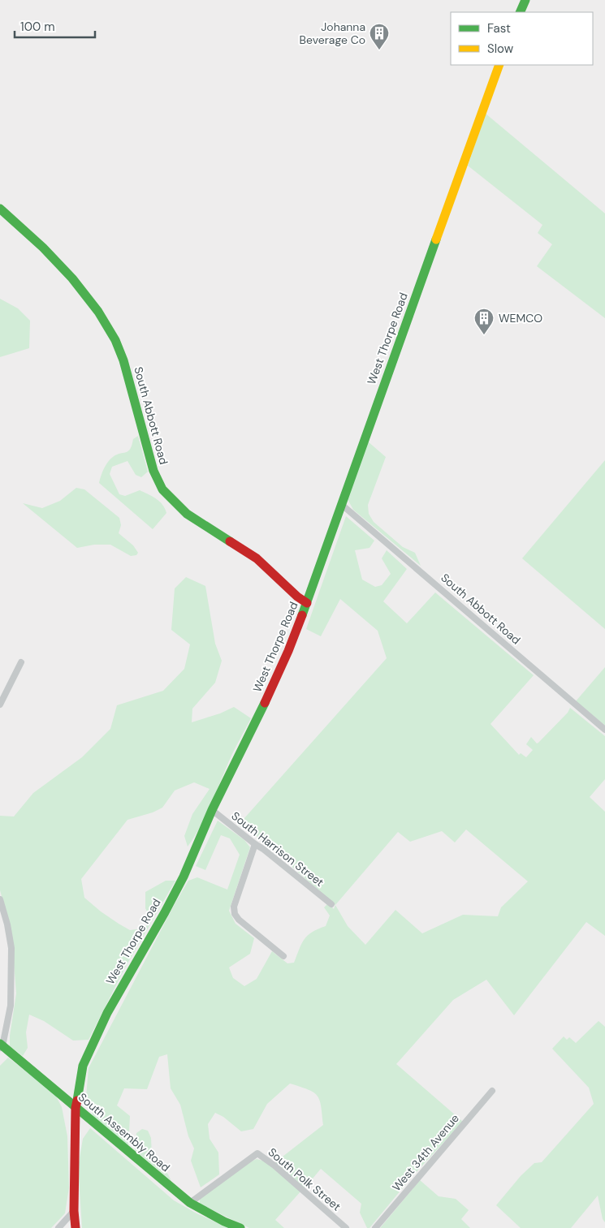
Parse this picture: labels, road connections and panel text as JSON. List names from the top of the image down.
{
  "streets": {
    "street": [
      "West Thorpe Road",
      "South Abbott Road",
      "South Harrison Street",
      "South Assembly Road",
      "West 34th Avenue",
      "South Polk Street"
    ]
  },
  "crossings": [
    ["West Thorpe Road", "South Abbott Road"],
    ["West Thorpe Road", "South Harrison Street"],
    ["West Thorpe Road", "South Assembly Road"],
    ["South Assembly Road", "South Polk Street"]
  ],
  "places": {
    "building": ["Johanna Beverage Co", "WEMCO"]
  },
  "legend": ["Fast", "Slow"],
  "scale_bar": "100 m"
}
